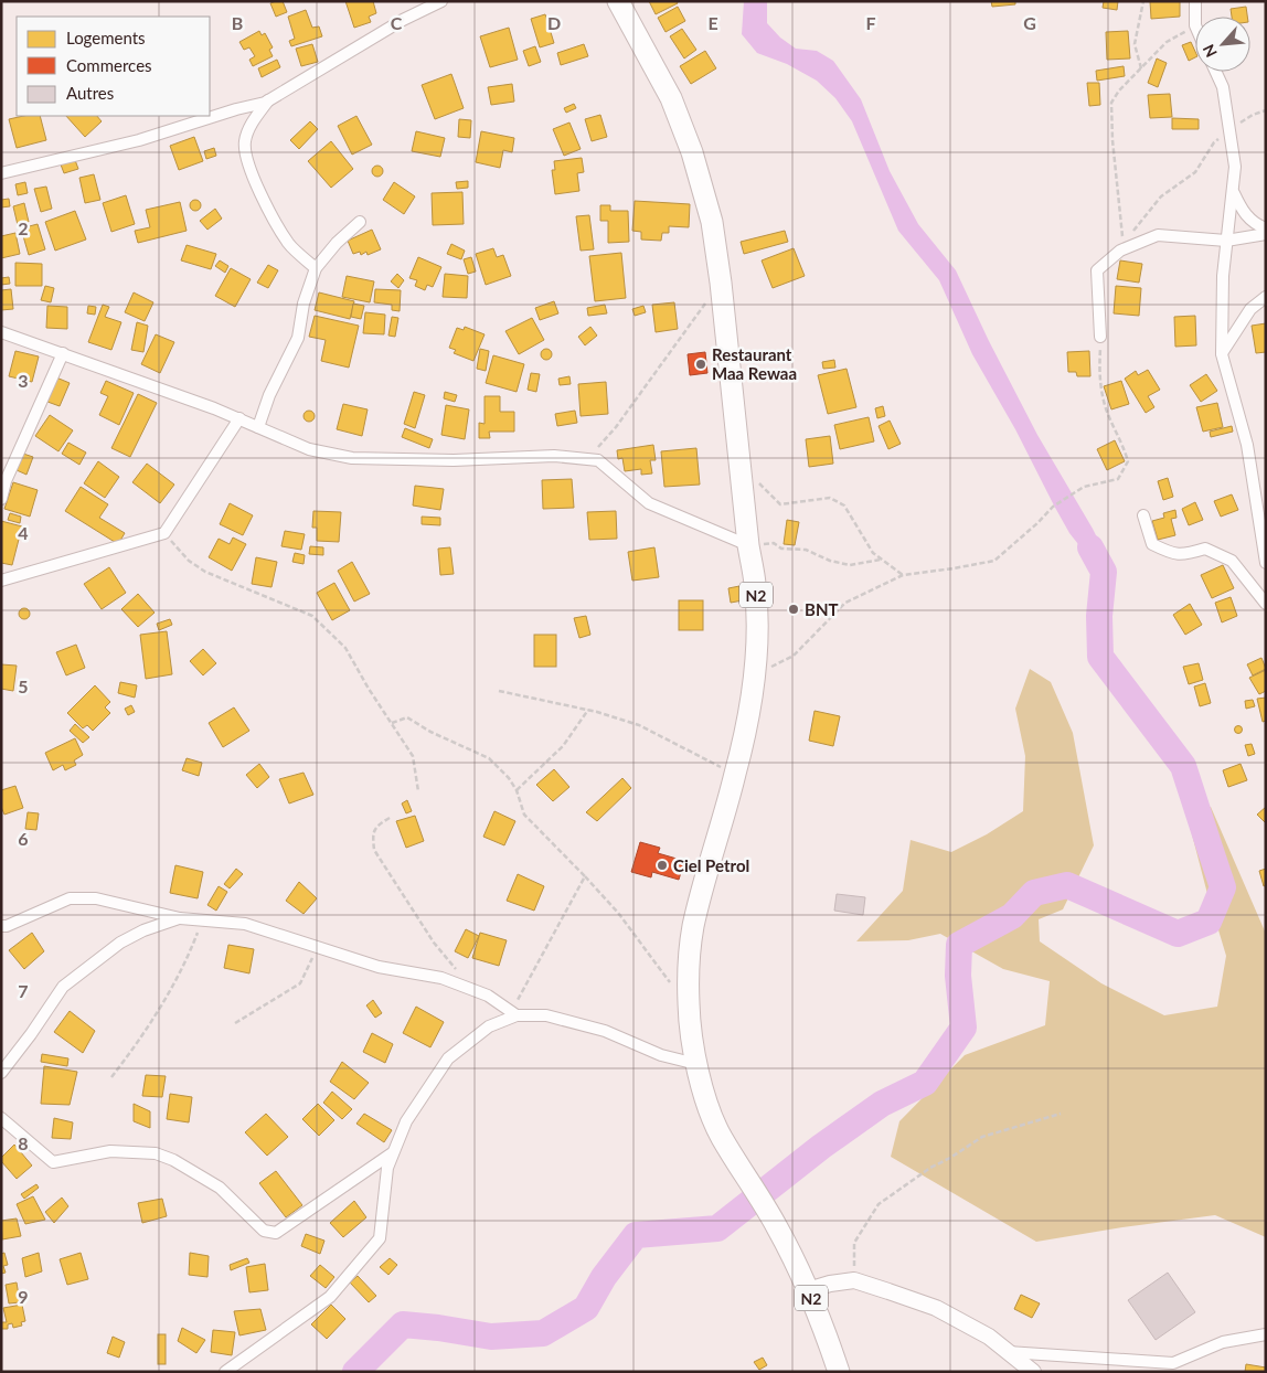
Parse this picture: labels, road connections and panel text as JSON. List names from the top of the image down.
{
  "streets": {
    "highway": ["N2"]
  },
  "places": ["Restaurant Maa Rewaa", "BNT", "Ciel Petrol"],
  "legend": ["Logements", "Commerces", "Autres"],
  "north": "bottom left",
  "grid": {
    "columns": [
      "B",
      "C",
      "D",
      "E",
      "F",
      "G"
    ],
    "rows": [
      "2",
      "3",
      "4",
      "5",
      "6",
      "7",
      "8",
      "9"
    ]
  }
}
